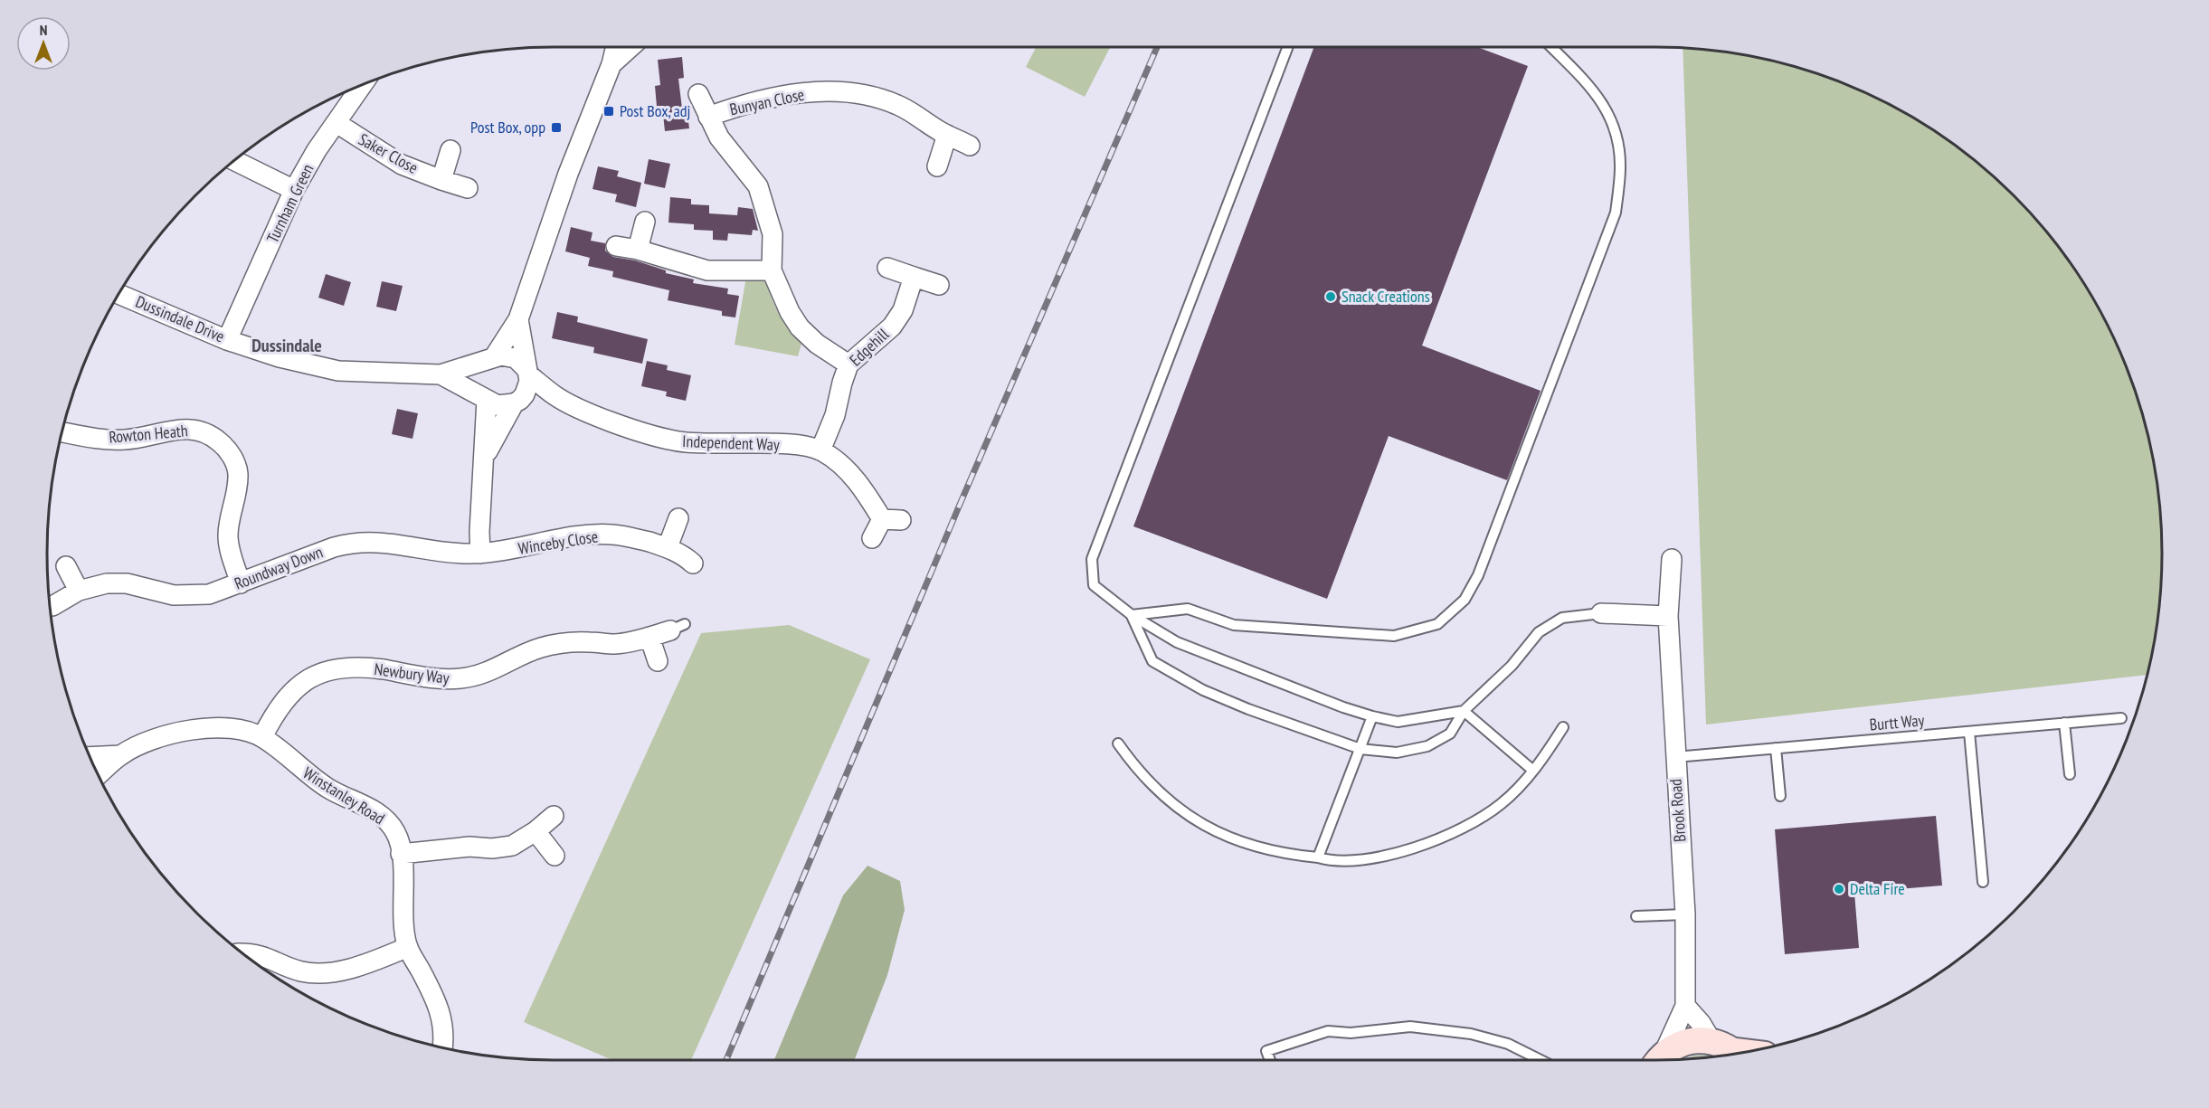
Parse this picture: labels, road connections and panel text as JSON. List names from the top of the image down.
{
  "streets": {
    "street": [
      "Bunyan Close",
      "Saker Close",
      "Turnham Green",
      "Dussindale Drive",
      "Edgehill",
      "Rowton Heath",
      "Independent Way",
      "Winceby Close",
      "Roundway Down",
      "Newbury Way",
      "Winstanley Road",
      "Brook Road"
    ],
    "lane": ["Burtt Way"]
  },
  "crossings": [
    ["Bunyan Close", "Edgehill"],
    ["Saker Close", "Turnham Green"],
    ["Turnham Green", "Dussindale Drive"],
    ["Dussindale Drive", "Independent Way"],
    ["Edgehill", "Independent Way"],
    ["Rowton Heath", "Roundway Down"],
    ["Winceby Close", "Roundway Down"],
    ["Newbury Way", "Winstanley Road"],
    ["Burtt Way", "Brook Road"]
  ],
  "districts": ["Dussindale"],
  "places": {
    "transit": ["Post Box, adj", "Post Box, opp"],
    "other": ["Snack Creations", "Delta Fire"]
  },
  "north": "top"
}
